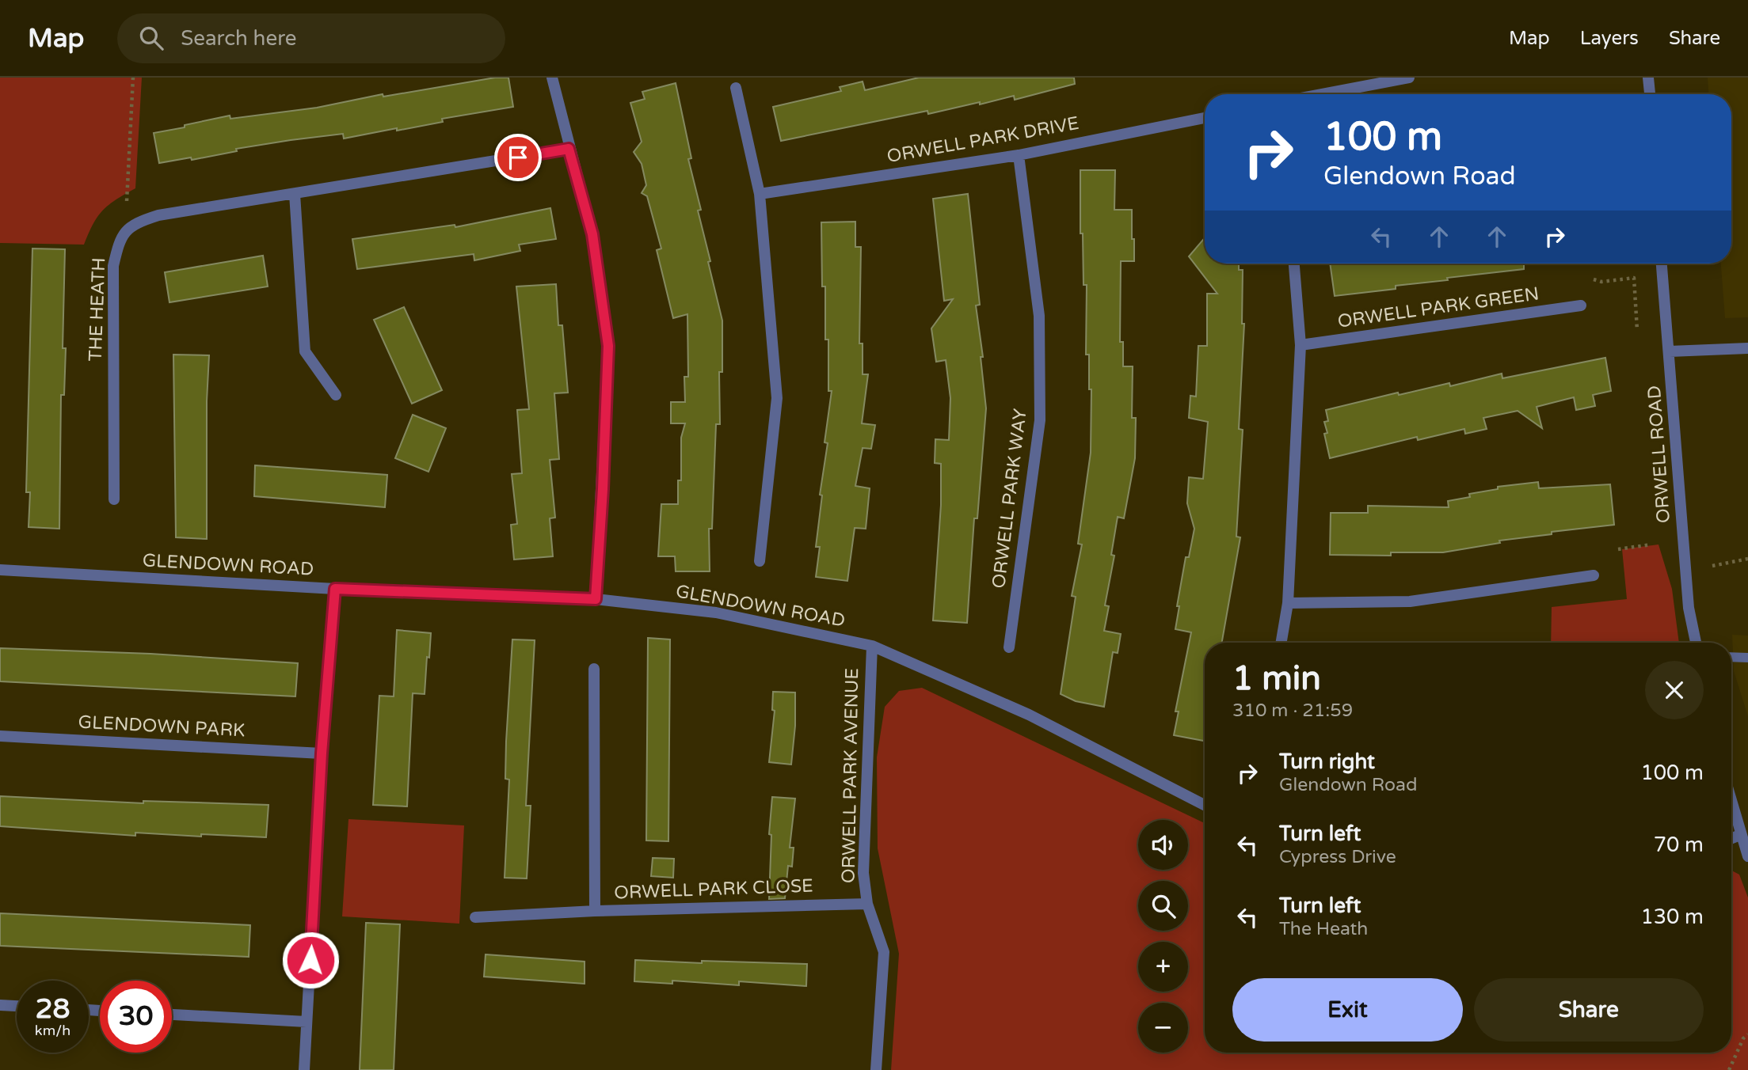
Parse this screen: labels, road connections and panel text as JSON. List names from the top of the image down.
{
  "streets": {
    "street": [
      "ORWELL PARK DRIVE",
      "ORWELL PARK GREEN",
      "THE HEATH",
      "ORWELL ROAD",
      "ORWELL PARK WAY",
      "GLENDOWN ROAD",
      "GLENDOWN PARK",
      "ORWELL PARK AVENUE",
      "ORWELL PARK CLOSE"
    ]
  },
  "crossings": [
    ["ORWELL PARK DRIVE", "ORWELL PARK WAY"],
    ["GLENDOWN ROAD", "ORWELL PARK AVENUE"],
    ["ORWELL PARK AVENUE", "ORWELL PARK CLOSE"]
  ],
  "page": {
    "header": "Map",
    "search": "Search here",
    "nav": ["Map", "Layers", "Share"],
    "turn": ["100 m", "Glendown Road"],
    "heading": ["1 min", "310 m · 21:59"],
    "list": [
      {
        "name": "Turn right",
        "note": "Glendown Road",
        "value": "100 m"
      },
      {
        "name": "Turn left",
        "note": "Cypress Drive",
        "value": "70 m"
      },
      {
        "name": "Turn left",
        "note": "The Heath",
        "value": "130 m"
      }
    ],
    "map_buttons": ["+", "−"],
    "buttons": ["Exit", "Share"],
    "speed": "28 km/h",
    "limit": "30"
  }
}
